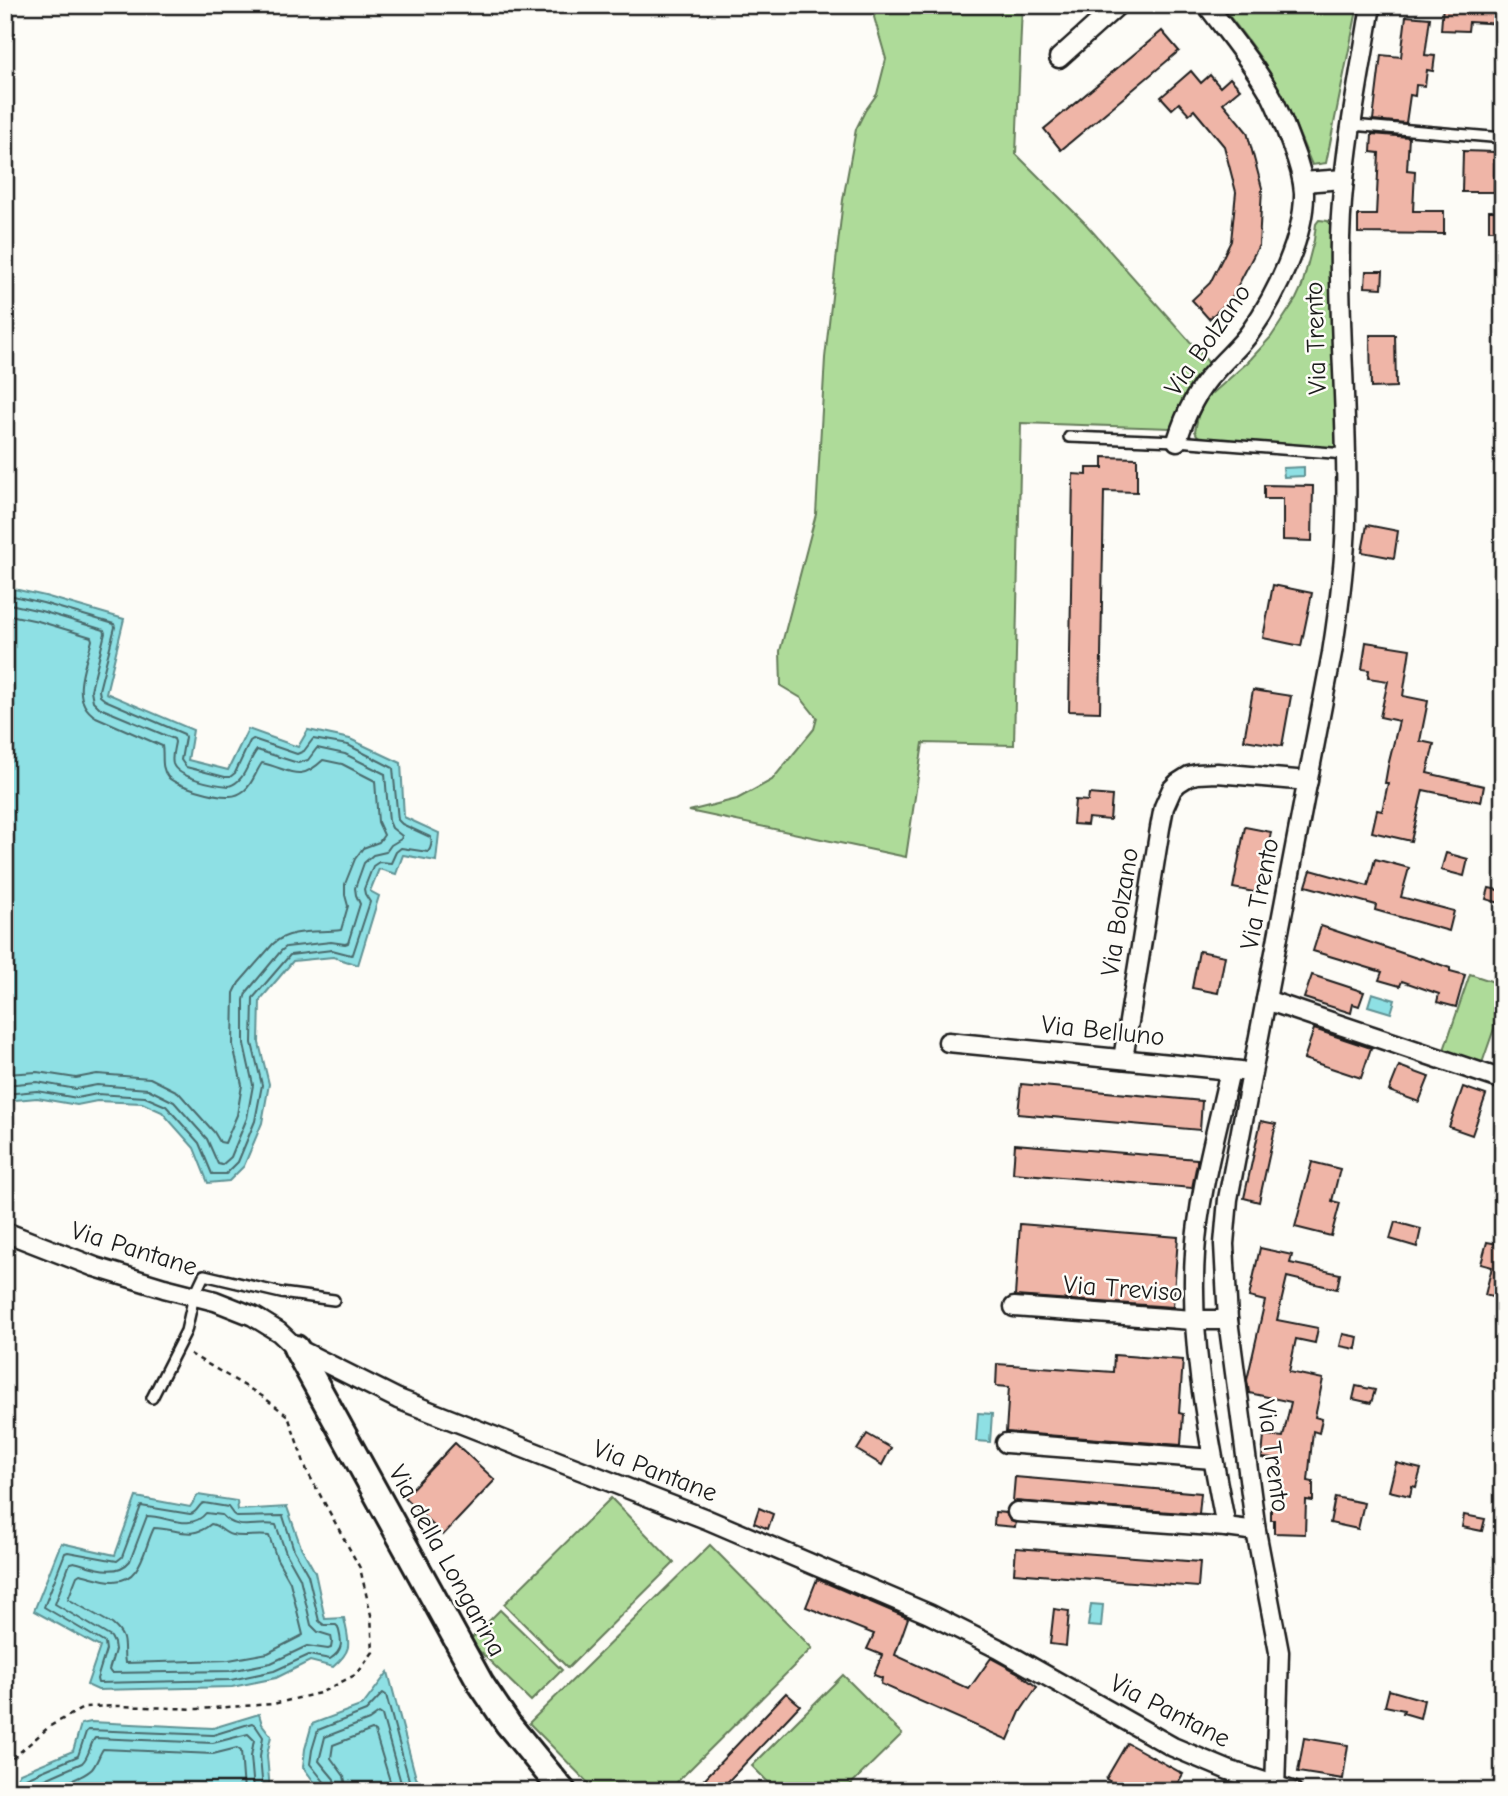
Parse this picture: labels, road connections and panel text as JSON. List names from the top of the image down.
{
  "streets": {
    "street": [
      "Via Trento",
      "Via Bolzano",
      "Via Belluno",
      "Via Pantane",
      "Via Treviso",
      "Via della Longarina"
    ]
  },
  "crossings": [
    ["Via Trento", "Via Bolzano"],
    ["Via Trento", "Via Belluno"],
    ["Via Trento", "Via Pantane"],
    ["Via Trento", "Via Treviso"],
    ["Via Bolzano", "Via Belluno"],
    ["Via Pantane", "Via della Longarina"]
  ]
}
